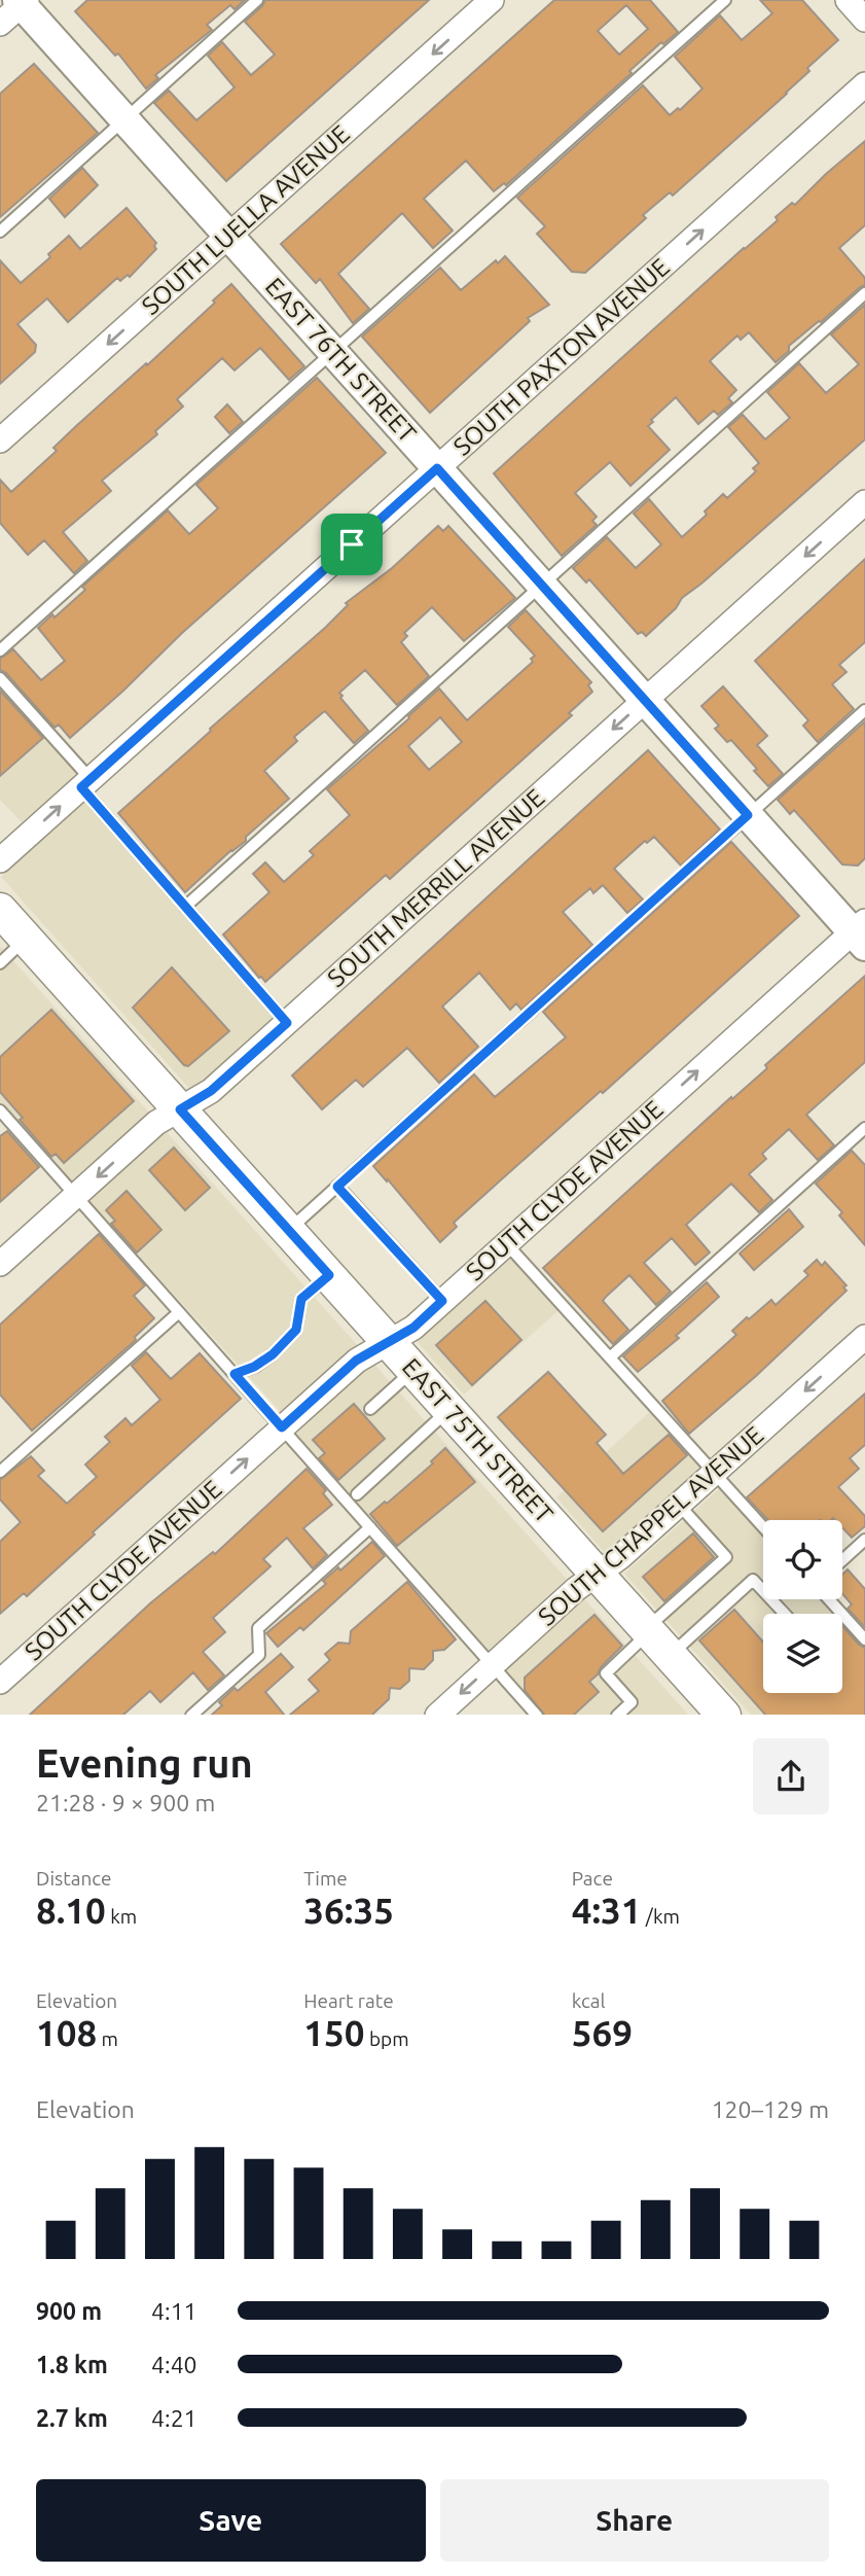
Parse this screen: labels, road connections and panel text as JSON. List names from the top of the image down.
{
  "streets": {
    "main road": ["EAST 75TH STREET"],
    "street": [
      "SOUTH LUELLA AVENUE",
      "SOUTH PAXTON AVENUE",
      "EAST 76TH STREET",
      "SOUTH MERRILL AVENUE",
      "SOUTH CLYDE AVENUE",
      "SOUTH CHAPPEL AVENUE"
    ]
  },
  "crossings": [
    ["SOUTH LUELLA AVENUE", "EAST 76TH STREET"],
    ["SOUTH PAXTON AVENUE", "EAST 76TH STREET"],
    ["EAST 76TH STREET", "SOUTH MERRILL AVENUE"],
    ["EAST 76TH STREET", "SOUTH CLYDE AVENUE"],
    ["SOUTH MERRILL AVENUE", "EAST 75TH STREET"],
    ["SOUTH CLYDE AVENUE", "EAST 75TH STREET"],
    ["EAST 75TH STREET", "SOUTH CHAPPEL AVENUE"]
  ],
  "one_way": [
    "SOUTH LUELLA AVENUE",
    "SOUTH PAXTON AVENUE",
    "SOUTH MERRILL AVENUE",
    "SOUTH CLYDE AVENUE",
    "SOUTH CHAPPEL AVENUE"
  ],
  "page": {
    "heading": ["Evening run", "21:28 · 9 × 900 m"],
    "stats": [
      ["Distance", "8.10 km"],
      ["Time", "36:35"],
      ["Pace", "4:31 /km"],
      ["Elevation", "108 m"],
      ["Heart rate", "150 bpm"],
      ["kcal", "569"]
    ],
    "chart": ["Elevation", "120–129 m"],
    "list": [
      {
        "name": "900 m",
        "note": "4:11"
      },
      {
        "name": "1.8 km",
        "note": "4:40"
      },
      {
        "name": "2.7 km",
        "note": "4:21"
      }
    ],
    "buttons": ["Save", "Share"]
  }
}
